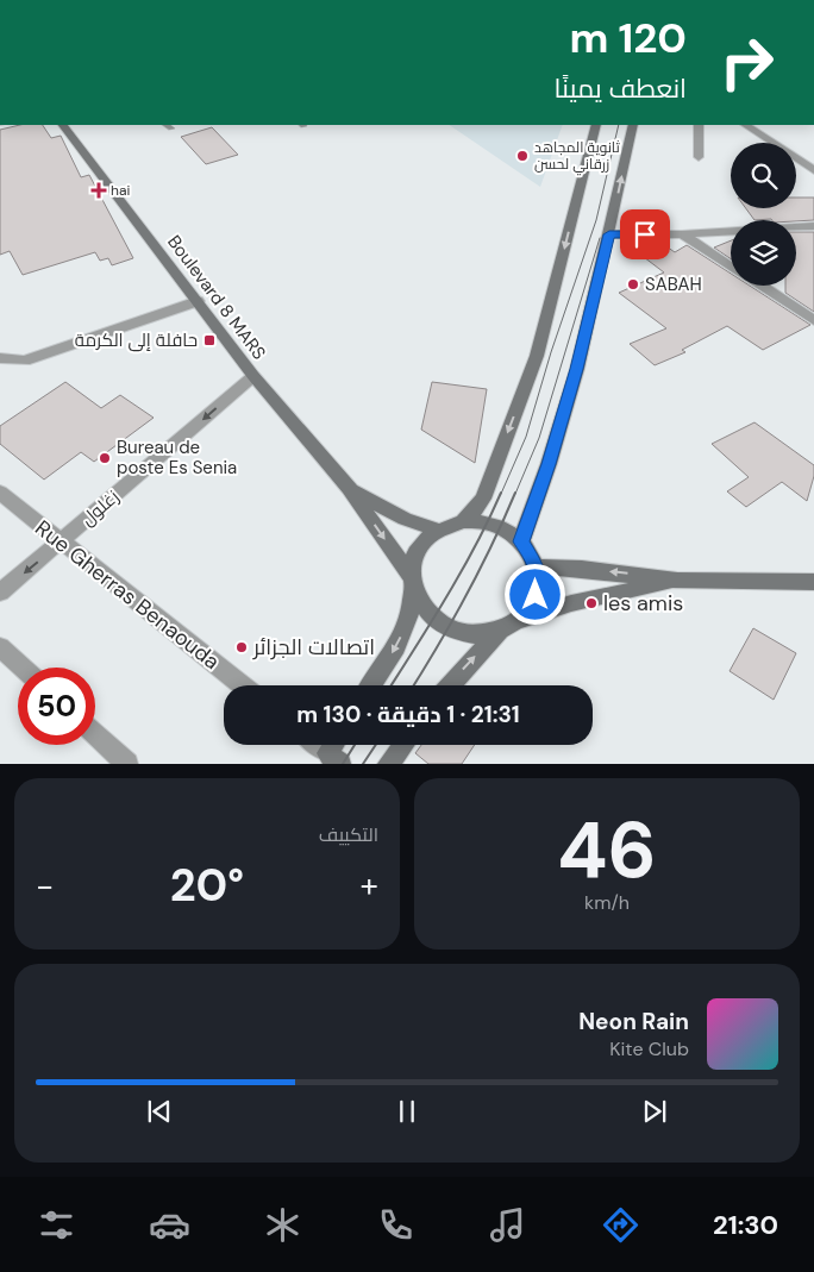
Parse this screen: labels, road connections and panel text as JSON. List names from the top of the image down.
{
  "streets": {
    "main road": ["Boulevard 8 MARS"],
    "street": ["زغلول", "Rue Gherras Benaouda"]
  },
  "crossings": [
    ["Boulevard 8 MARS", "زغلول"],
    ["زغلول", "Rue Gherras Benaouda"]
  ],
  "places": {
    "other": [
      "ثانوية المجاهد زرقاني لحسن",
      "SABAH",
      "Bureau de poste Es Senia",
      "les amis",
      "اتصالات الجزائر"
    ],
    "health": ["hai"],
    "transit": ["حافلة إلى الكرمة"]
  },
  "page": {
    "turn": ["120 m", "انعطف يمينًا"],
    "limit": "50",
    "trip": "21:31 · 1 دقيقة · 130 m",
    "tile": [
      ["46", "km/h"],
      "التكييف"
    ],
    "heat": ["−", "20°", "+"],
    "song": ["Neon Rain", "Kite Club"],
    "tabs": "21:30"
  }
}
